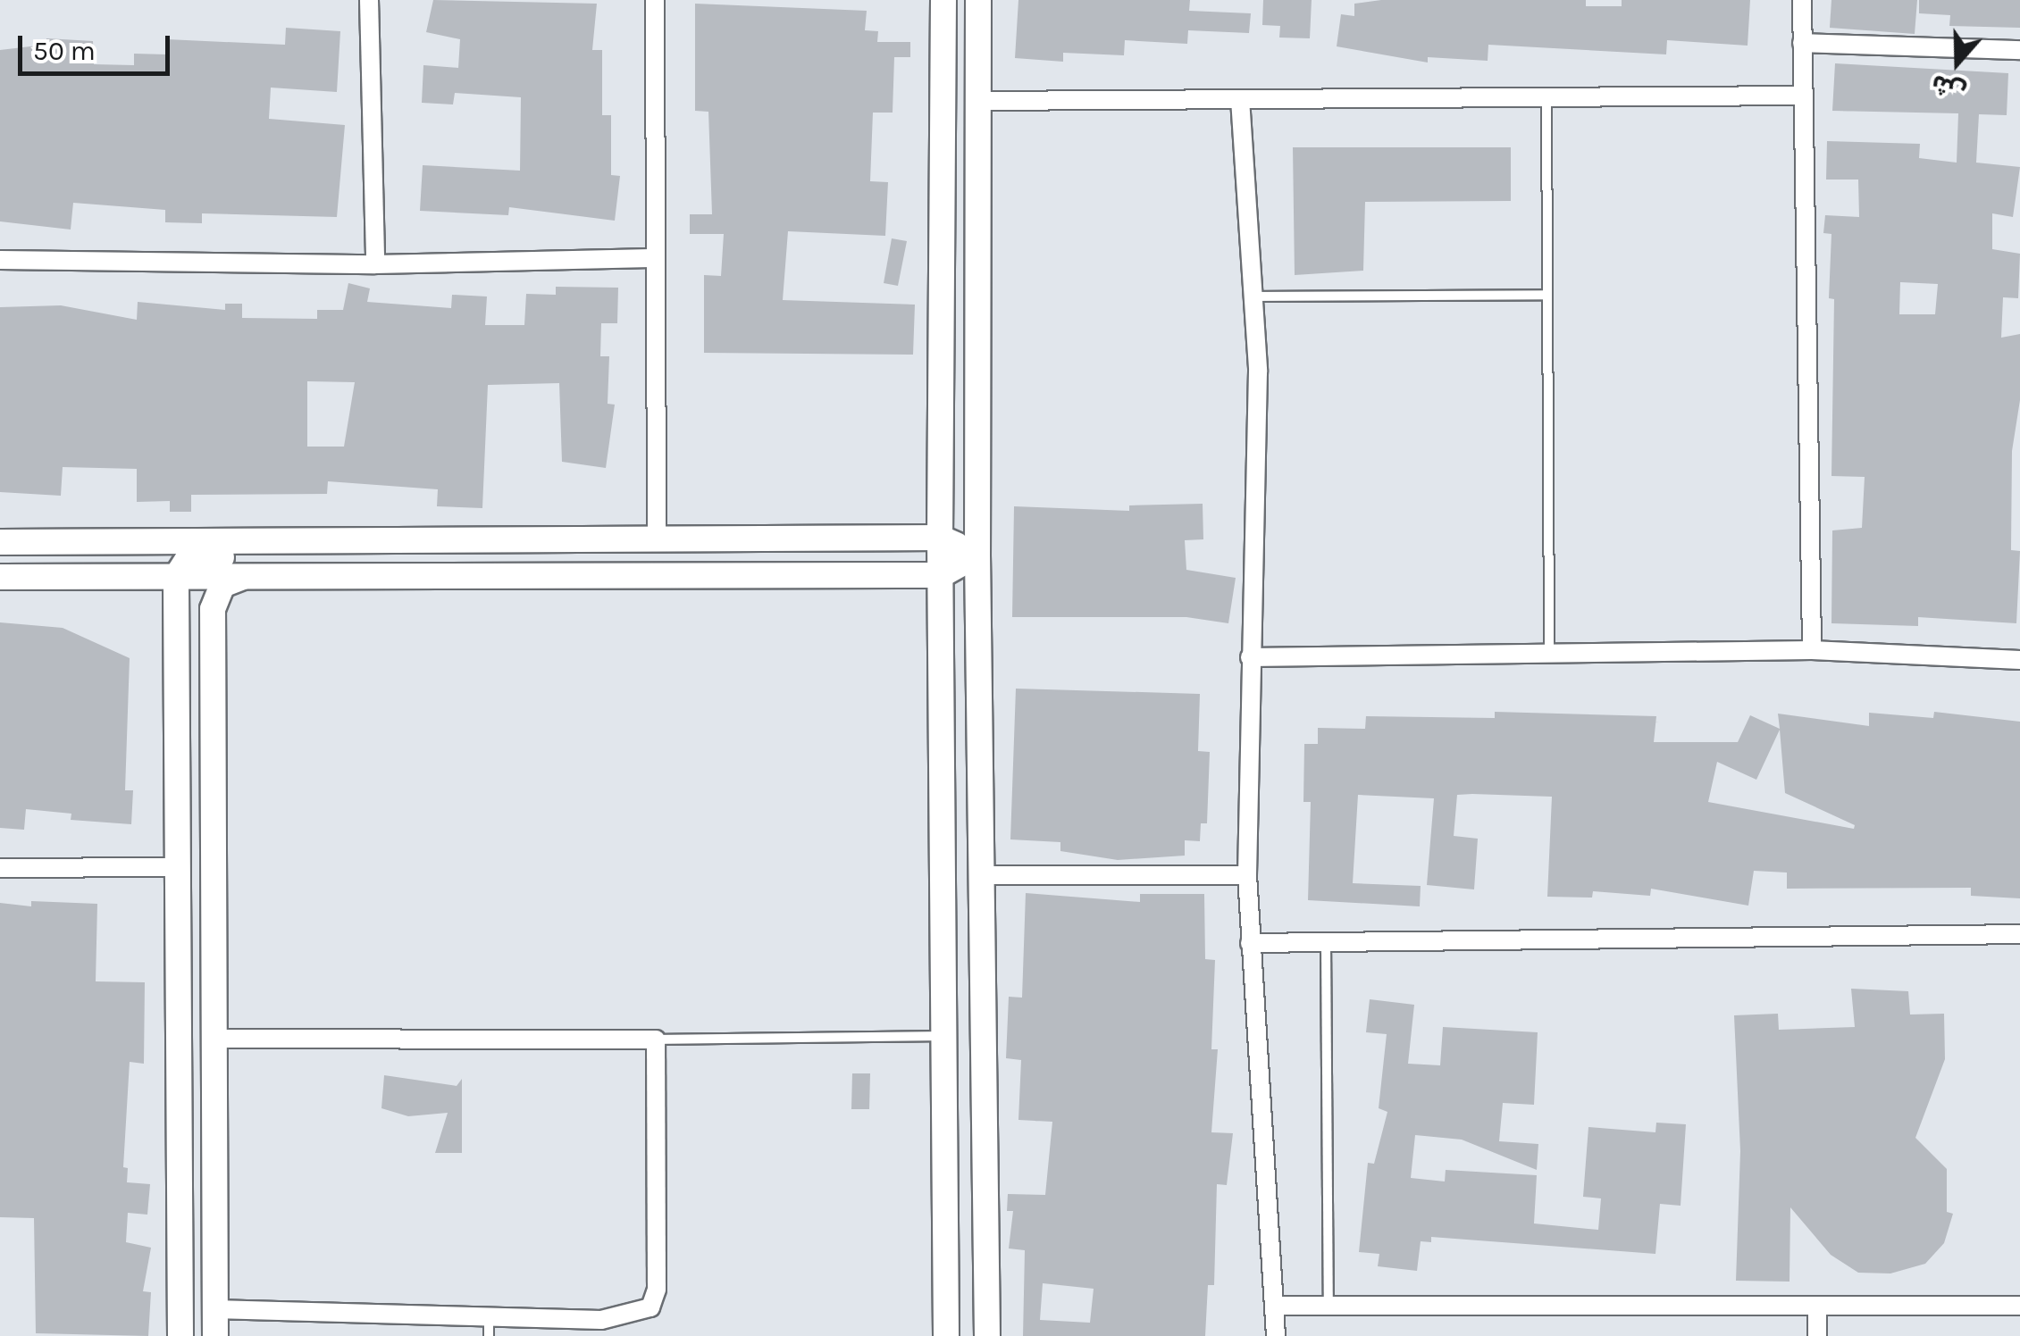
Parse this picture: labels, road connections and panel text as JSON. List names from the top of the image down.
{
  "scale_bar": "50 m",
  "north": "bottom"
}
